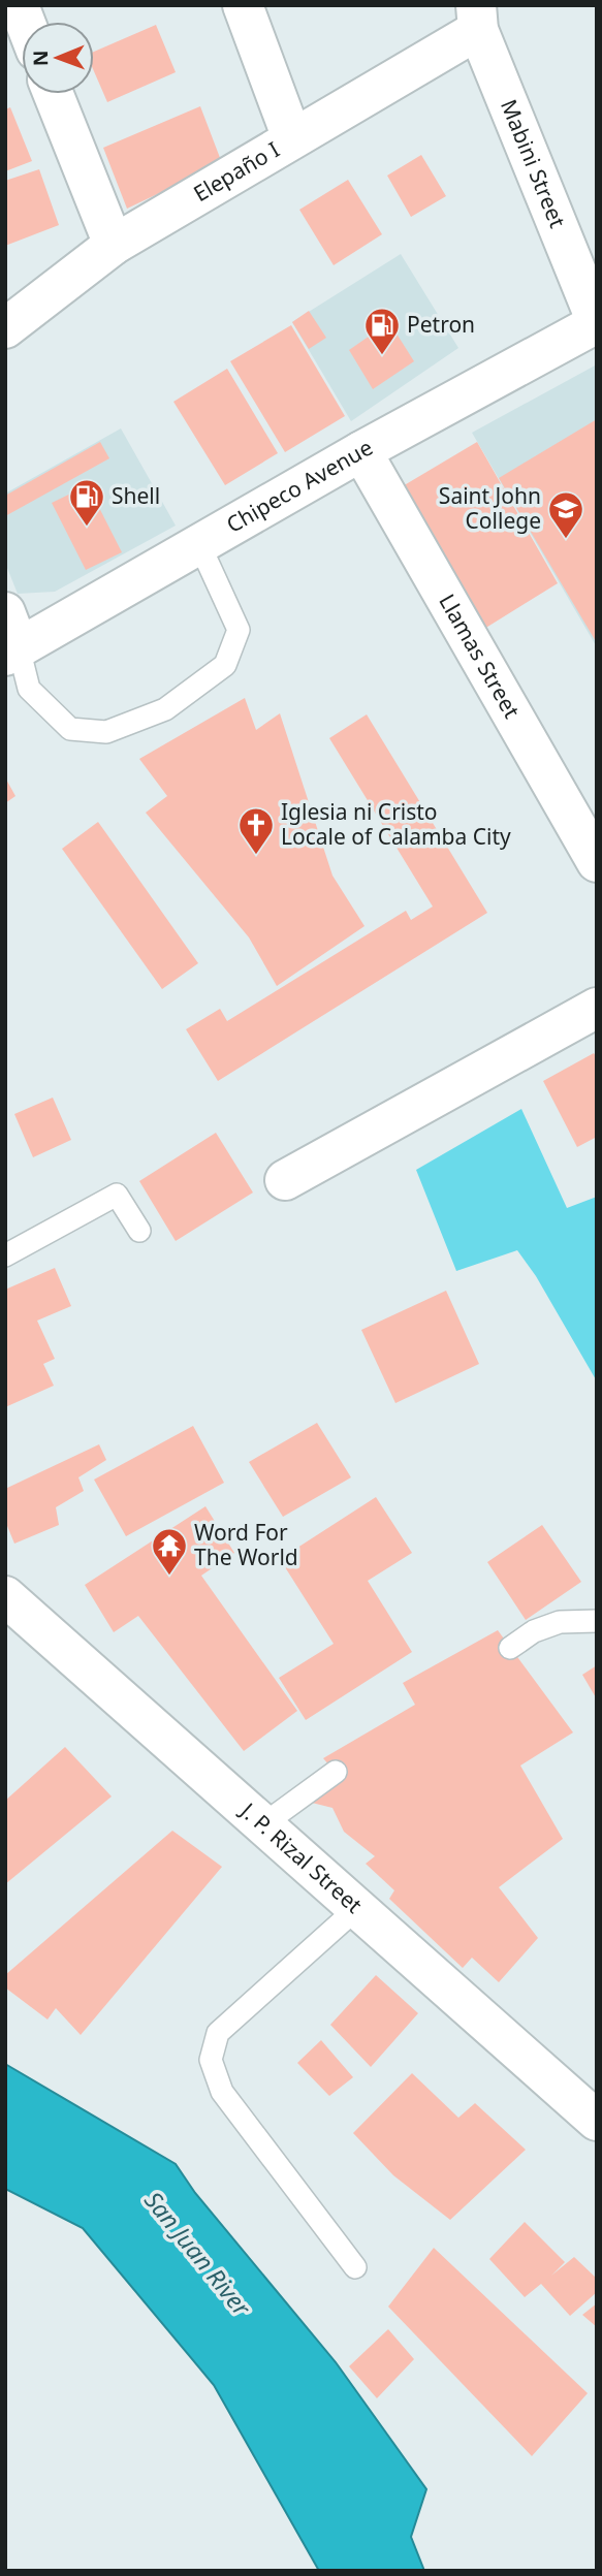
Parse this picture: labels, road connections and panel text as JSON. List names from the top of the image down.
{
  "streets": {
    "street": [
      "Mabini Street",
      "Elepaño I",
      "Chipeco Avenue",
      "Llamas Street",
      "J. P. Rizal Street"
    ]
  },
  "crossings": [
    ["Mabini Street", "Elepaño I"],
    ["Mabini Street", "Chipeco Avenue"],
    ["Chipeco Avenue", "Llamas Street"]
  ],
  "water": ["San Juan River"],
  "places": {
    "fuel station": ["Petron", "Shell"],
    "school or university": ["Saint John College"],
    "church": ["Iglesia ni Cristo Locale of Calamba City"],
    "temple": ["Word For The World"]
  },
  "north": "left"
}
